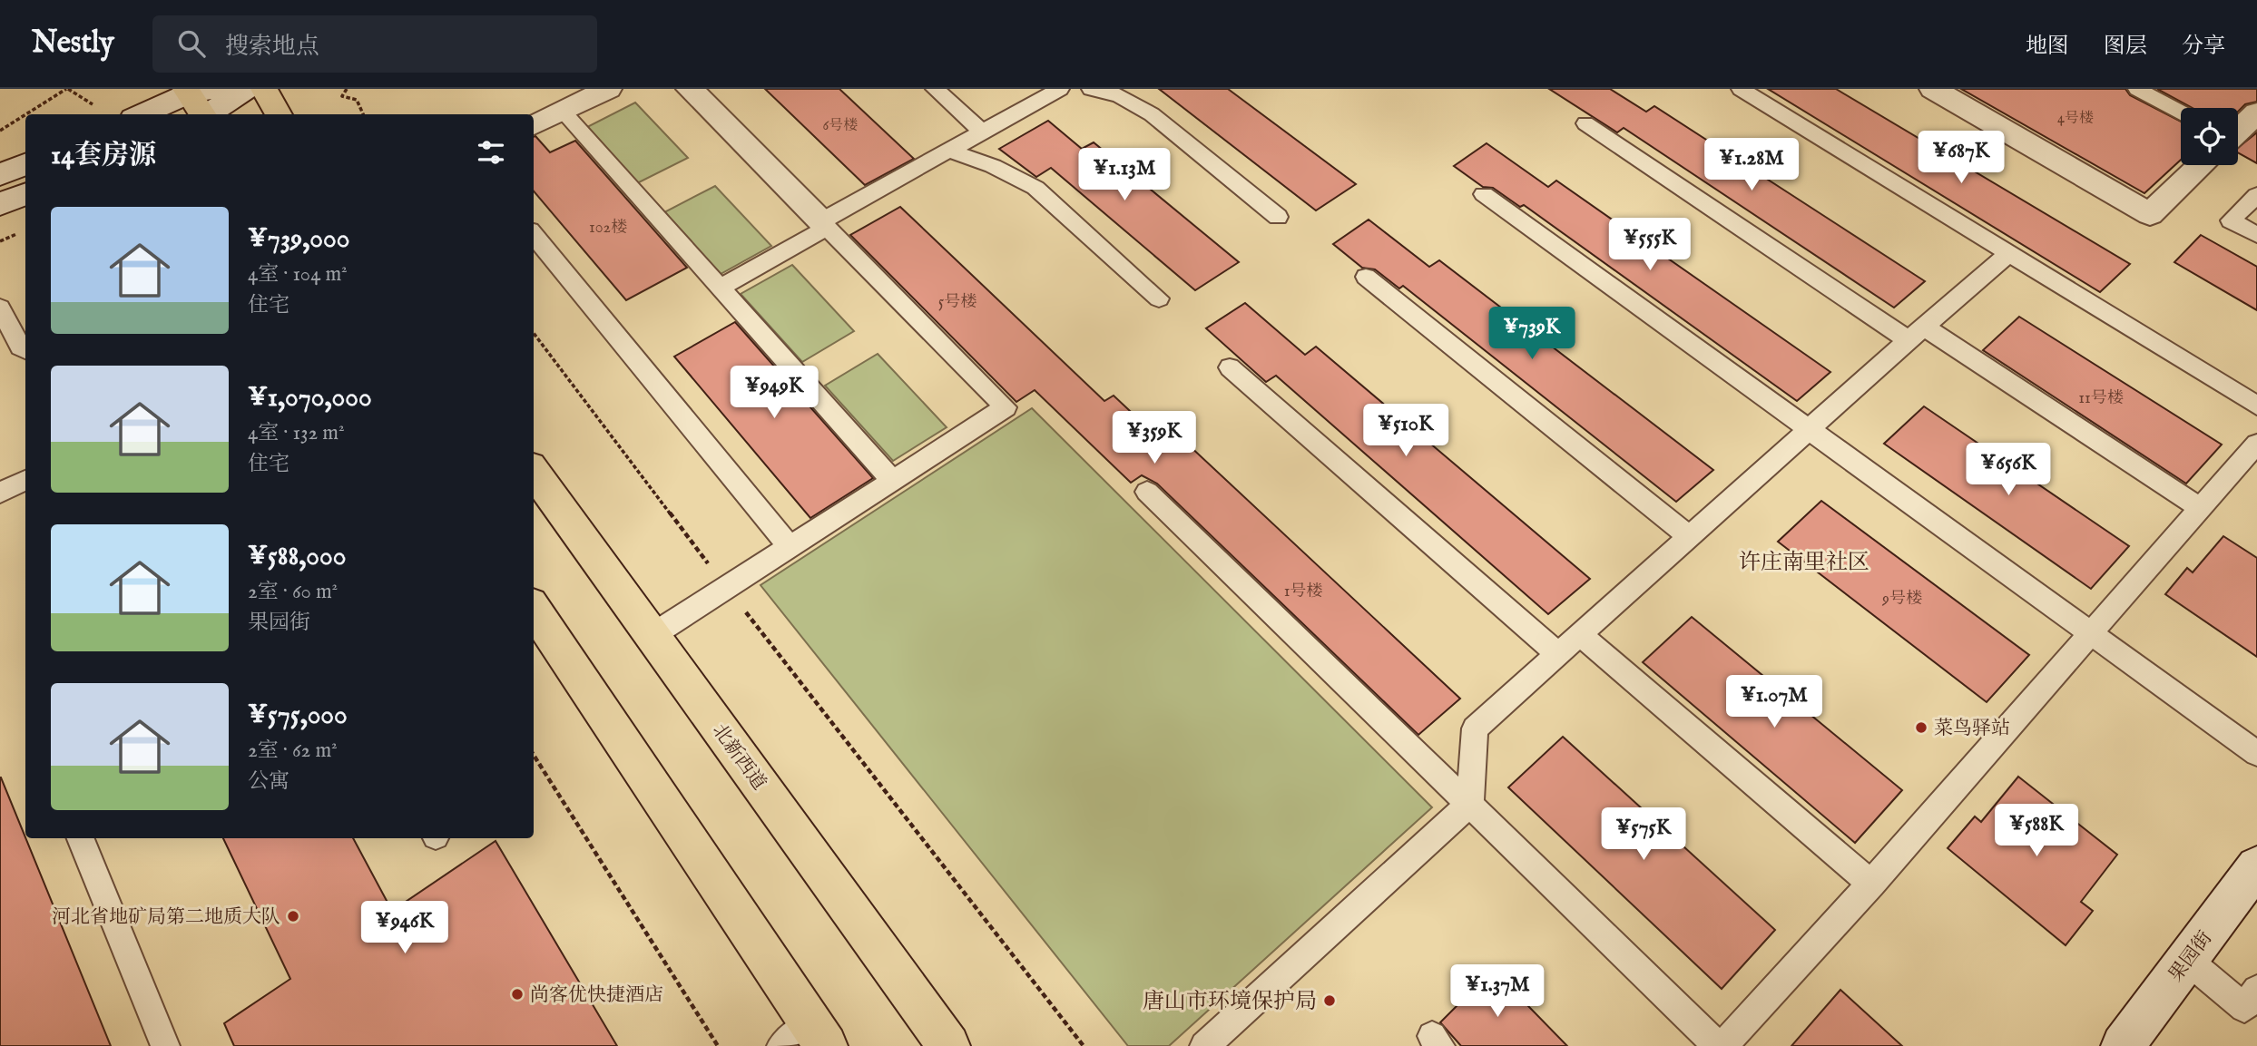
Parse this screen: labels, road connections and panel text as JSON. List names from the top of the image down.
{
  "streets": {
    "main road": ["北新西道"],
    "street": ["果园街"]
  },
  "districts": ["许庄南里社区"],
  "places": [
    "菜鸟驿站",
    "河北省地矿局第二地质大队",
    "尚客优快捷酒店",
    "唐山市环境保护局"
  ],
  "house_numbers": [
    "4号楼",
    "6号楼",
    "102楼",
    "5号楼",
    "11号楼",
    "1号楼",
    "9号楼"
  ],
  "page": {
    "header": "Nestly",
    "search": "搜索地点",
    "nav": ["地图", "图层", "分享"],
    "heading": "14套房源",
    "price": [
      "¥687K",
      "¥1.28M",
      "¥1.13M",
      "¥555K",
      "¥739K",
      "¥949K",
      "¥510K",
      "¥359K",
      "¥656K",
      "¥1.07M",
      "¥588K",
      "¥575K",
      "¥946K",
      "¥1.37M"
    ],
    "list": [
      {
        "name": "¥739,000",
        "note": "4室 · 104 m² · 住宅"
      },
      {
        "name": "¥1,070,000",
        "note": "4室 · 132 m² · 住宅"
      },
      {
        "name": "¥588,000",
        "note": "2室 · 60 m² · 果园街"
      },
      {
        "name": "¥575,000",
        "note": "2室 · 62 m² · 公寓"
      }
    ]
  }
}
